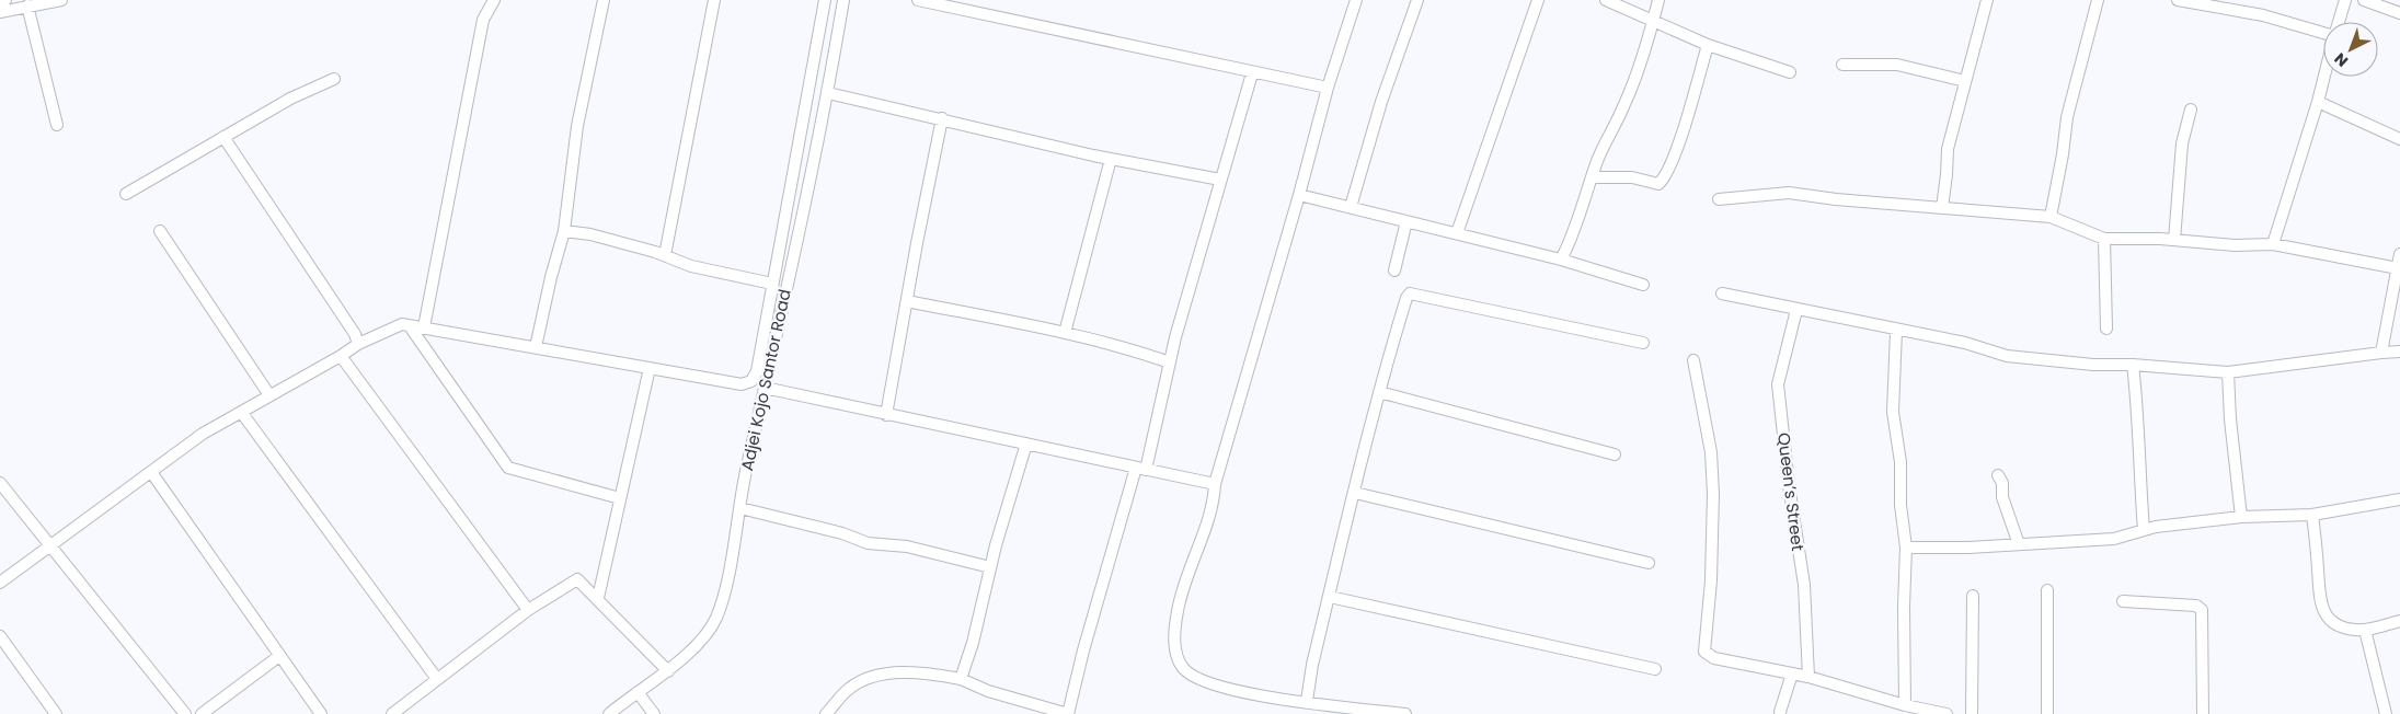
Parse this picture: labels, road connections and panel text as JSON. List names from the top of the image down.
{
  "streets": {
    "street": ["Adjei Kojo Santor Road", "Queen’s Street"]
  },
  "north": "bottom left"
}
